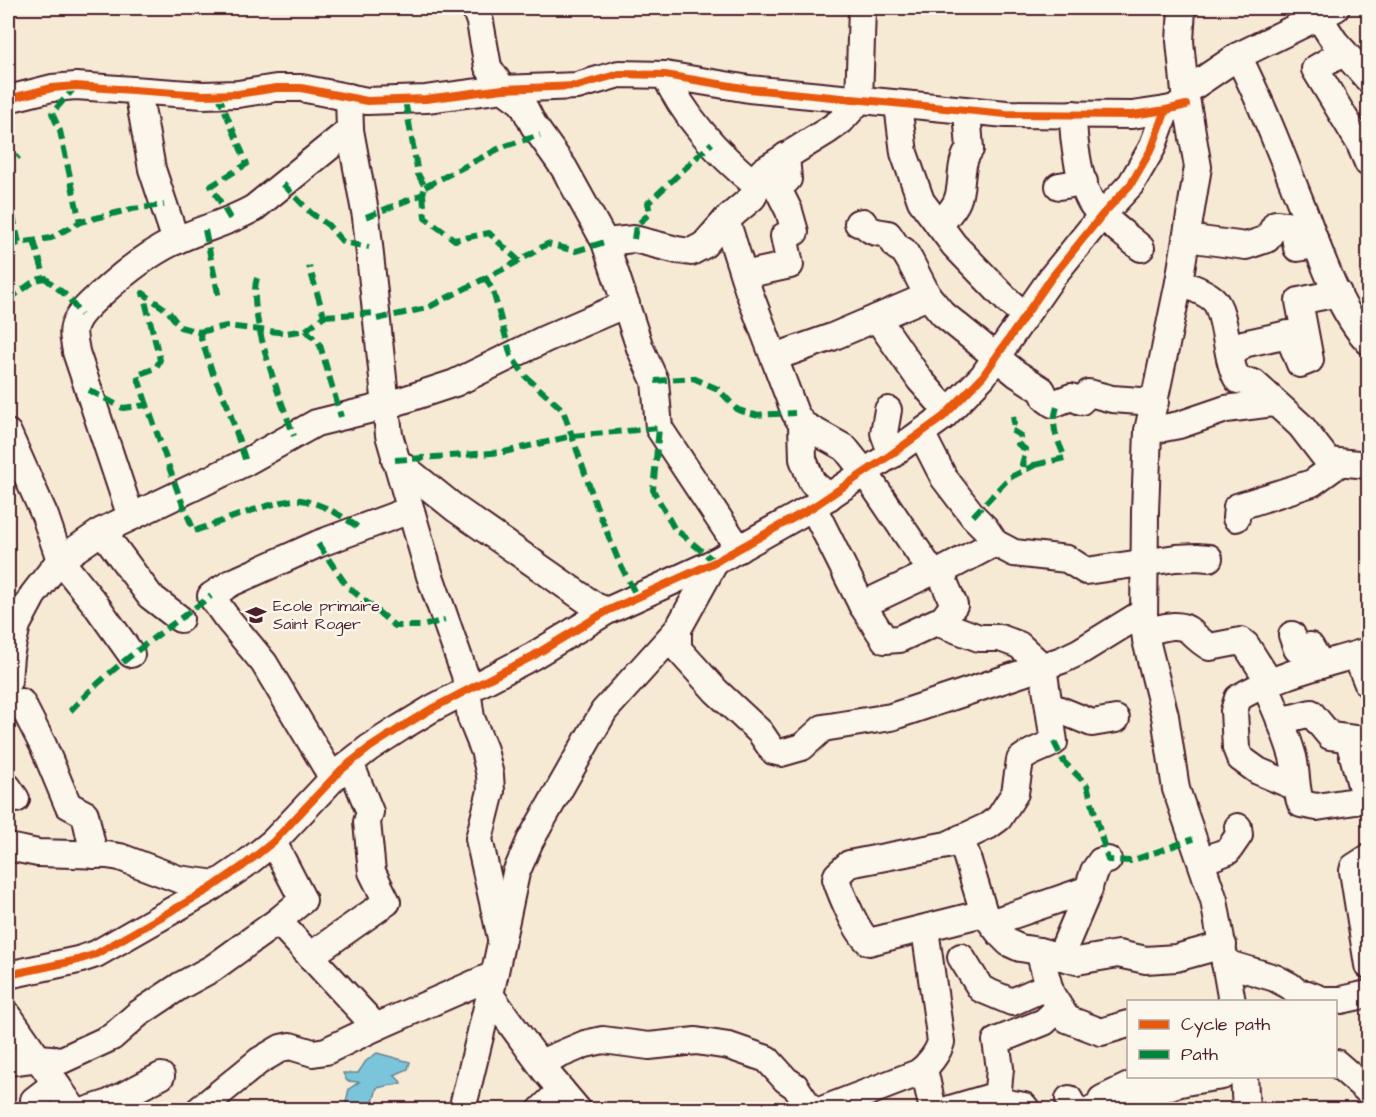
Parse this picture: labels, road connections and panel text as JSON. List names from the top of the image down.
{
  "places": {
    "school or university": ["Ecole primaire Saint Roger"]
  },
  "legend": ["Cycle path", "Path"]
}
